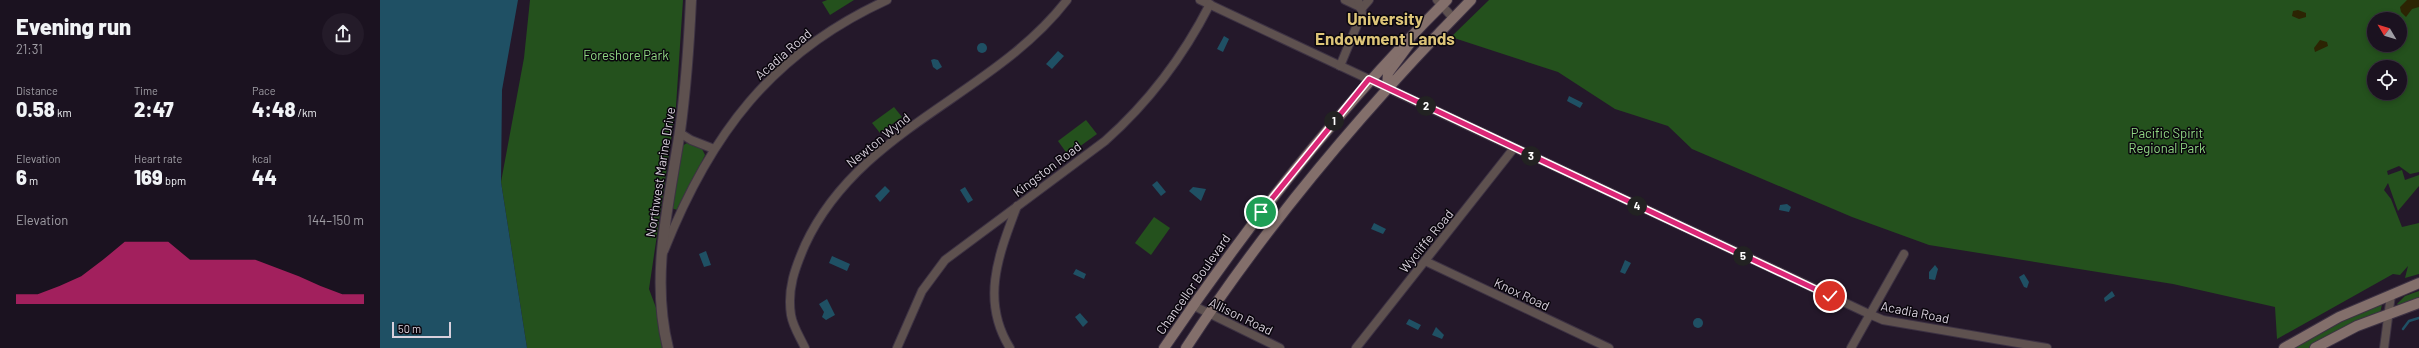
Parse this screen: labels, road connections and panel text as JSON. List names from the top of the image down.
{
  "streets": {
    "main road": ["Chancellor Boulevard"],
    "street": [
      "Acadia Road",
      "Newton Wynd",
      "Kingston Road",
      "Northwest Marine Drive",
      "Wycliffe Road",
      "Knox Road",
      "Allison Road"
    ]
  },
  "crossings": [
    ["Acadia Road", "Kingston Road"],
    ["Acadia Road", "Northwest Marine Drive"],
    ["Acadia Road", "Wycliffe Road"],
    ["Acadia Road", "Chancellor Boulevard"],
    ["Wycliffe Road", "Knox Road"],
    ["Chancellor Boulevard", "Allison Road"]
  ],
  "districts": ["University Endowment Lands"],
  "parks": ["Foreshore Park", "Pacific Spirit Regional Park"],
  "scale_bar": "50 m",
  "north": "top left",
  "page": {
    "heading": ["Evening run", "21:31"],
    "stats": [
      ["Distance", "0.58 km"],
      ["Time", "2:47"],
      ["Pace", "4:48 /km"],
      ["Elevation", "6 m"],
      ["Heart rate", "169 bpm"],
      ["kcal", "44"]
    ],
    "pins": [
      "2",
      "1",
      "3",
      "4",
      "5"
    ],
    "chart": ["Elevation", "144–150 m"],
    "scale": "50 m"
  }
}
